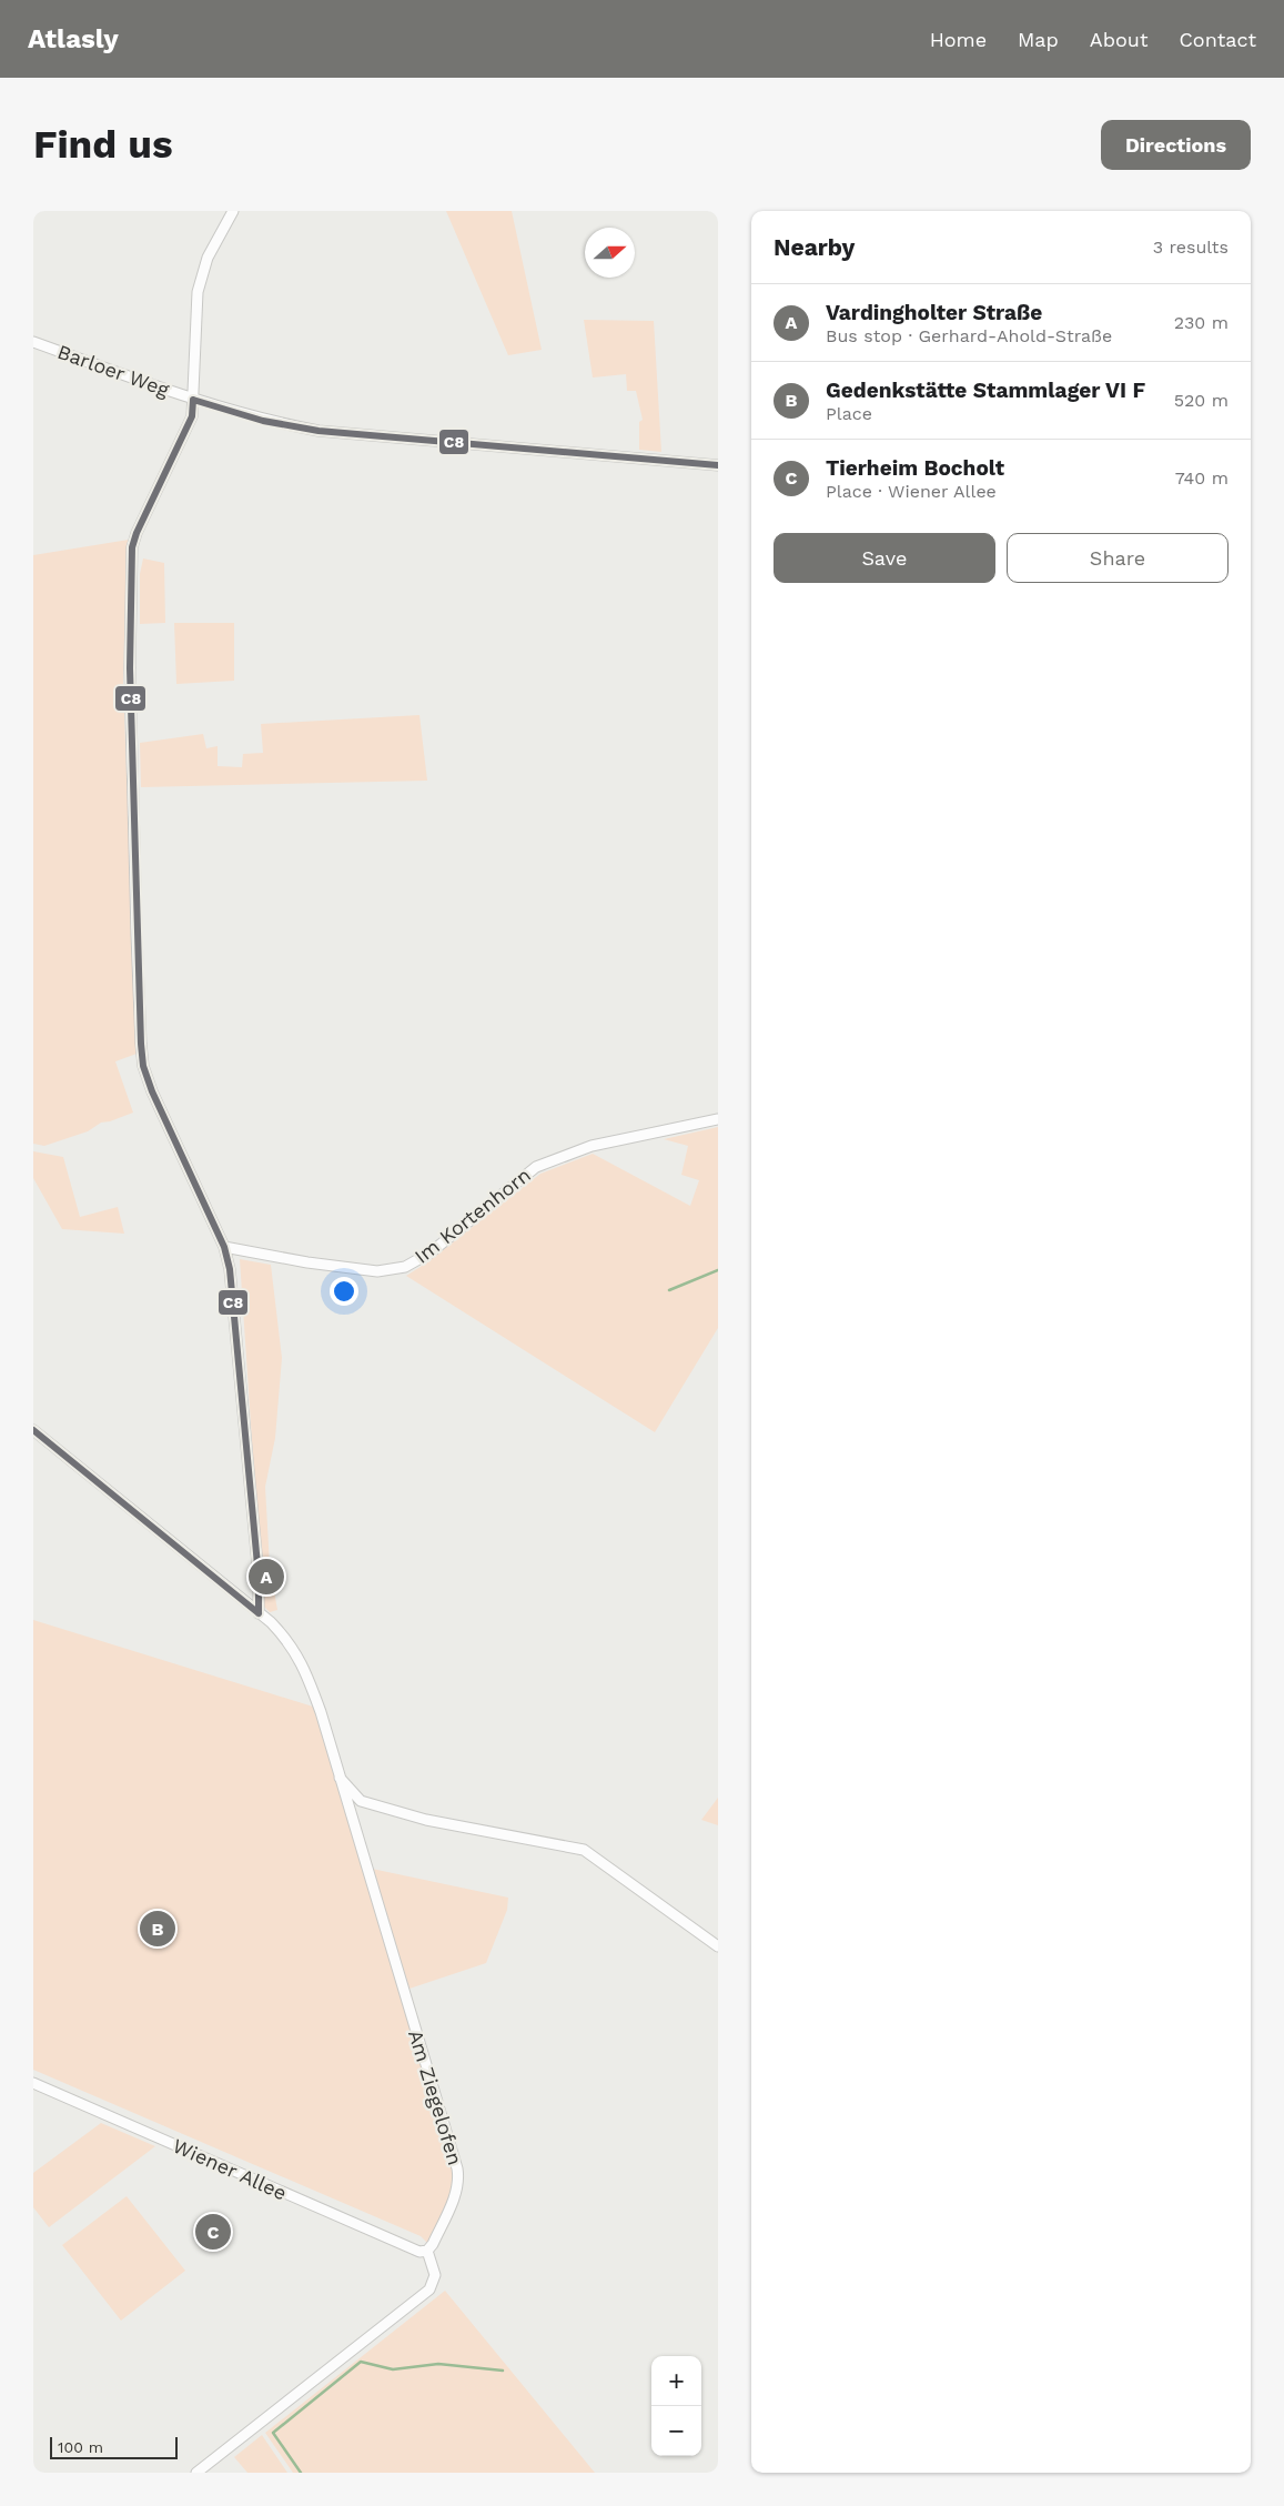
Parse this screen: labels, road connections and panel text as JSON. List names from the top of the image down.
{
  "streets": {
    "street": [
      "Barloer Weg",
      "Im Kortenhorn",
      "Am Ziegelofen",
      "Wiener Allee"
    ]
  },
  "crossings": [
    ["Am Ziegelofen", "Wiener Allee"]
  ],
  "lines": ["transit line C8"],
  "scale_bar": "100 m",
  "north": "right",
  "page": {
    "header": "Atlasly",
    "nav": [
      "Home",
      "Map",
      "About",
      "Contact"
    ],
    "buttons": [
      "Directions",
      ["Save", "Share"]
    ],
    "title": "Find us",
    "heading": ["Nearby", "3 results"],
    "list": [
      {
        "mark": "A",
        "name": "Vardingholter Straße",
        "note": "Bus stop · Gerhard-Ahold-Straße",
        "value": "230 m"
      },
      {
        "mark": "B",
        "name": "Gedenkstätte Stammlager VI F",
        "note": "Place",
        "value": "520 m"
      },
      {
        "mark": "C",
        "name": "Tierheim Bocholt",
        "note": "Place · Wiener Allee",
        "value": "740 m"
      }
    ],
    "pins": ["A", "B", "C"],
    "map_buttons": ["+", "−"],
    "scale": "100 m"
  }
}
